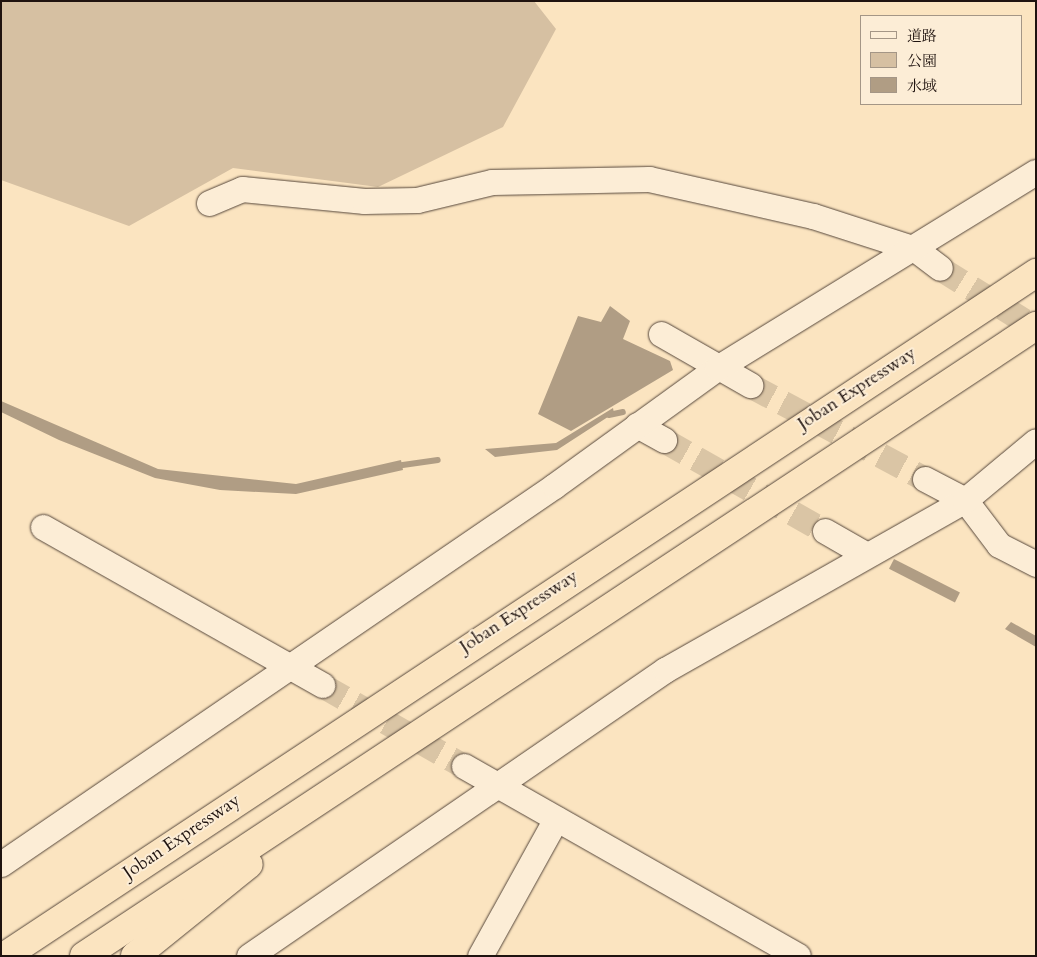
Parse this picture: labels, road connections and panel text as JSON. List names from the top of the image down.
{
  "streets": {
    "highway": ["Joban Expressway"]
  },
  "legend": ["道路", "公園", "水域"]
}
